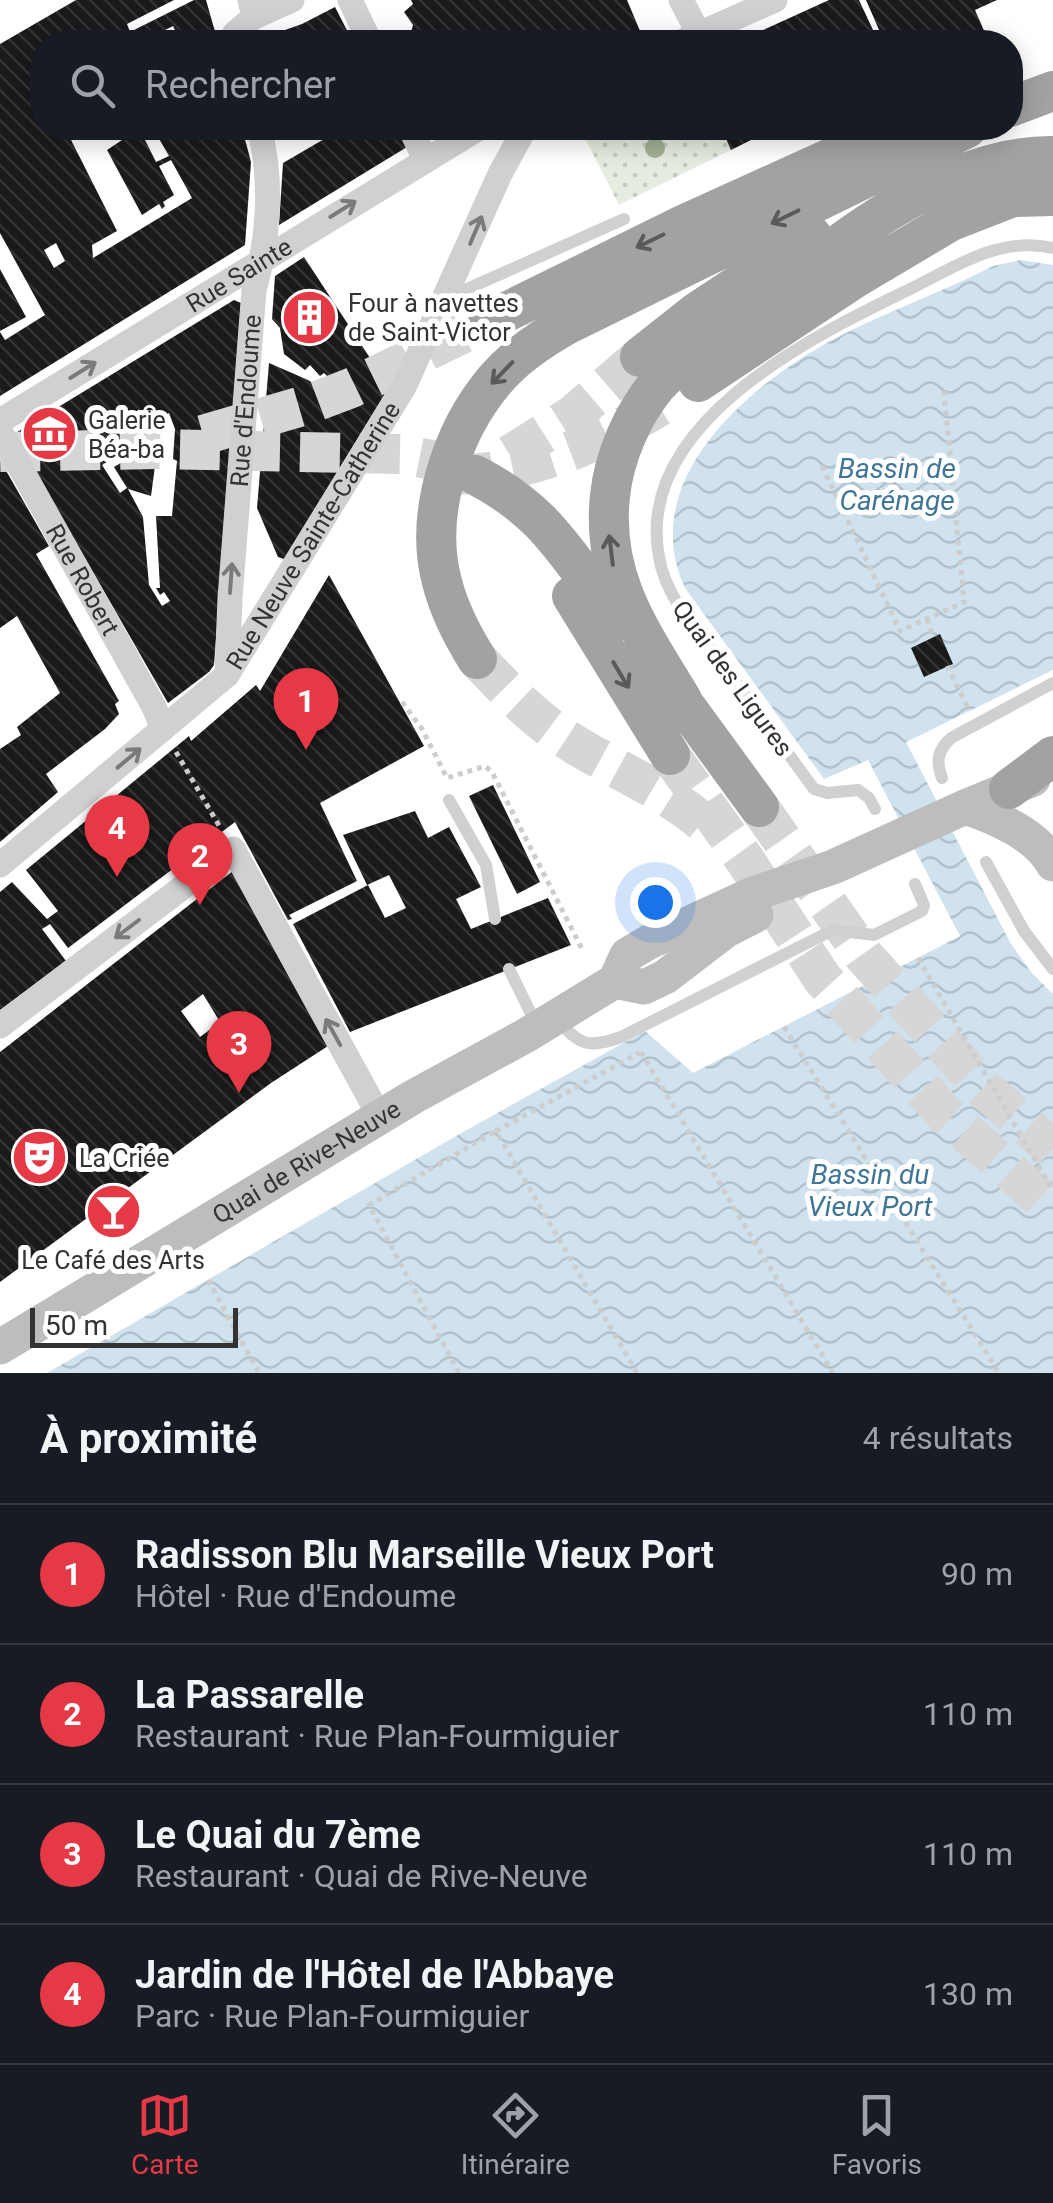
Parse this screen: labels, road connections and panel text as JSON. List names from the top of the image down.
{
  "streets": {
    "main road": ["Quai de Rive-Neuve"],
    "street": [
      "Rue Sainte",
      "Rue d'Endoume",
      "Rue Neuve Sainte-Catherine",
      "Rue Robert"
    ],
    "lane": ["Quai des Ligures"]
  },
  "crossings": [
    ["Rue Sainte", "Rue d'Endoume"],
    ["Rue d'Endoume", "Rue Neuve Sainte-Catherine"],
    ["Rue Neuve Sainte-Catherine", "Rue Robert"]
  ],
  "one_way": ["Rue Sainte", "Rue d'Endoume"],
  "water": ["Bassin de Carénage", "Bassin du Vieux Port"],
  "places": {
    "building": ["Four à navettes de Saint-Victor"],
    "museum": ["Galerie Béa-ba"],
    "theatre": ["La Criée"],
    "bar": ["Le Café des Arts"]
  },
  "scale_bar": "50 m",
  "page": {
    "search": "Rechercher",
    "pins": [
      "1",
      "4",
      "2",
      "3"
    ],
    "scale": "50 m",
    "heading": ["À proximité", "4 résultats"],
    "list": [
      {
        "mark": "1",
        "name": "Radisson Blu Marseille Vieux Port",
        "note": "Hôtel · Rue d'Endoume",
        "value": "90 m"
      },
      {
        "mark": "2",
        "name": "La Passarelle",
        "note": "Restaurant · Rue Plan-Fourmiguier",
        "value": "110 m"
      },
      {
        "mark": "3",
        "name": "Le Quai du 7ème",
        "note": "Restaurant · Quai de Rive-Neuve",
        "value": "110 m"
      },
      {
        "mark": "4",
        "name": "Jardin de l'Hôtel de l'Abbaye",
        "note": "Parc · Rue Plan-Fourmiguier",
        "value": "130 m"
      }
    ],
    "nav": ["Carte", "Itinéraire", "Favoris"]
  }
}
